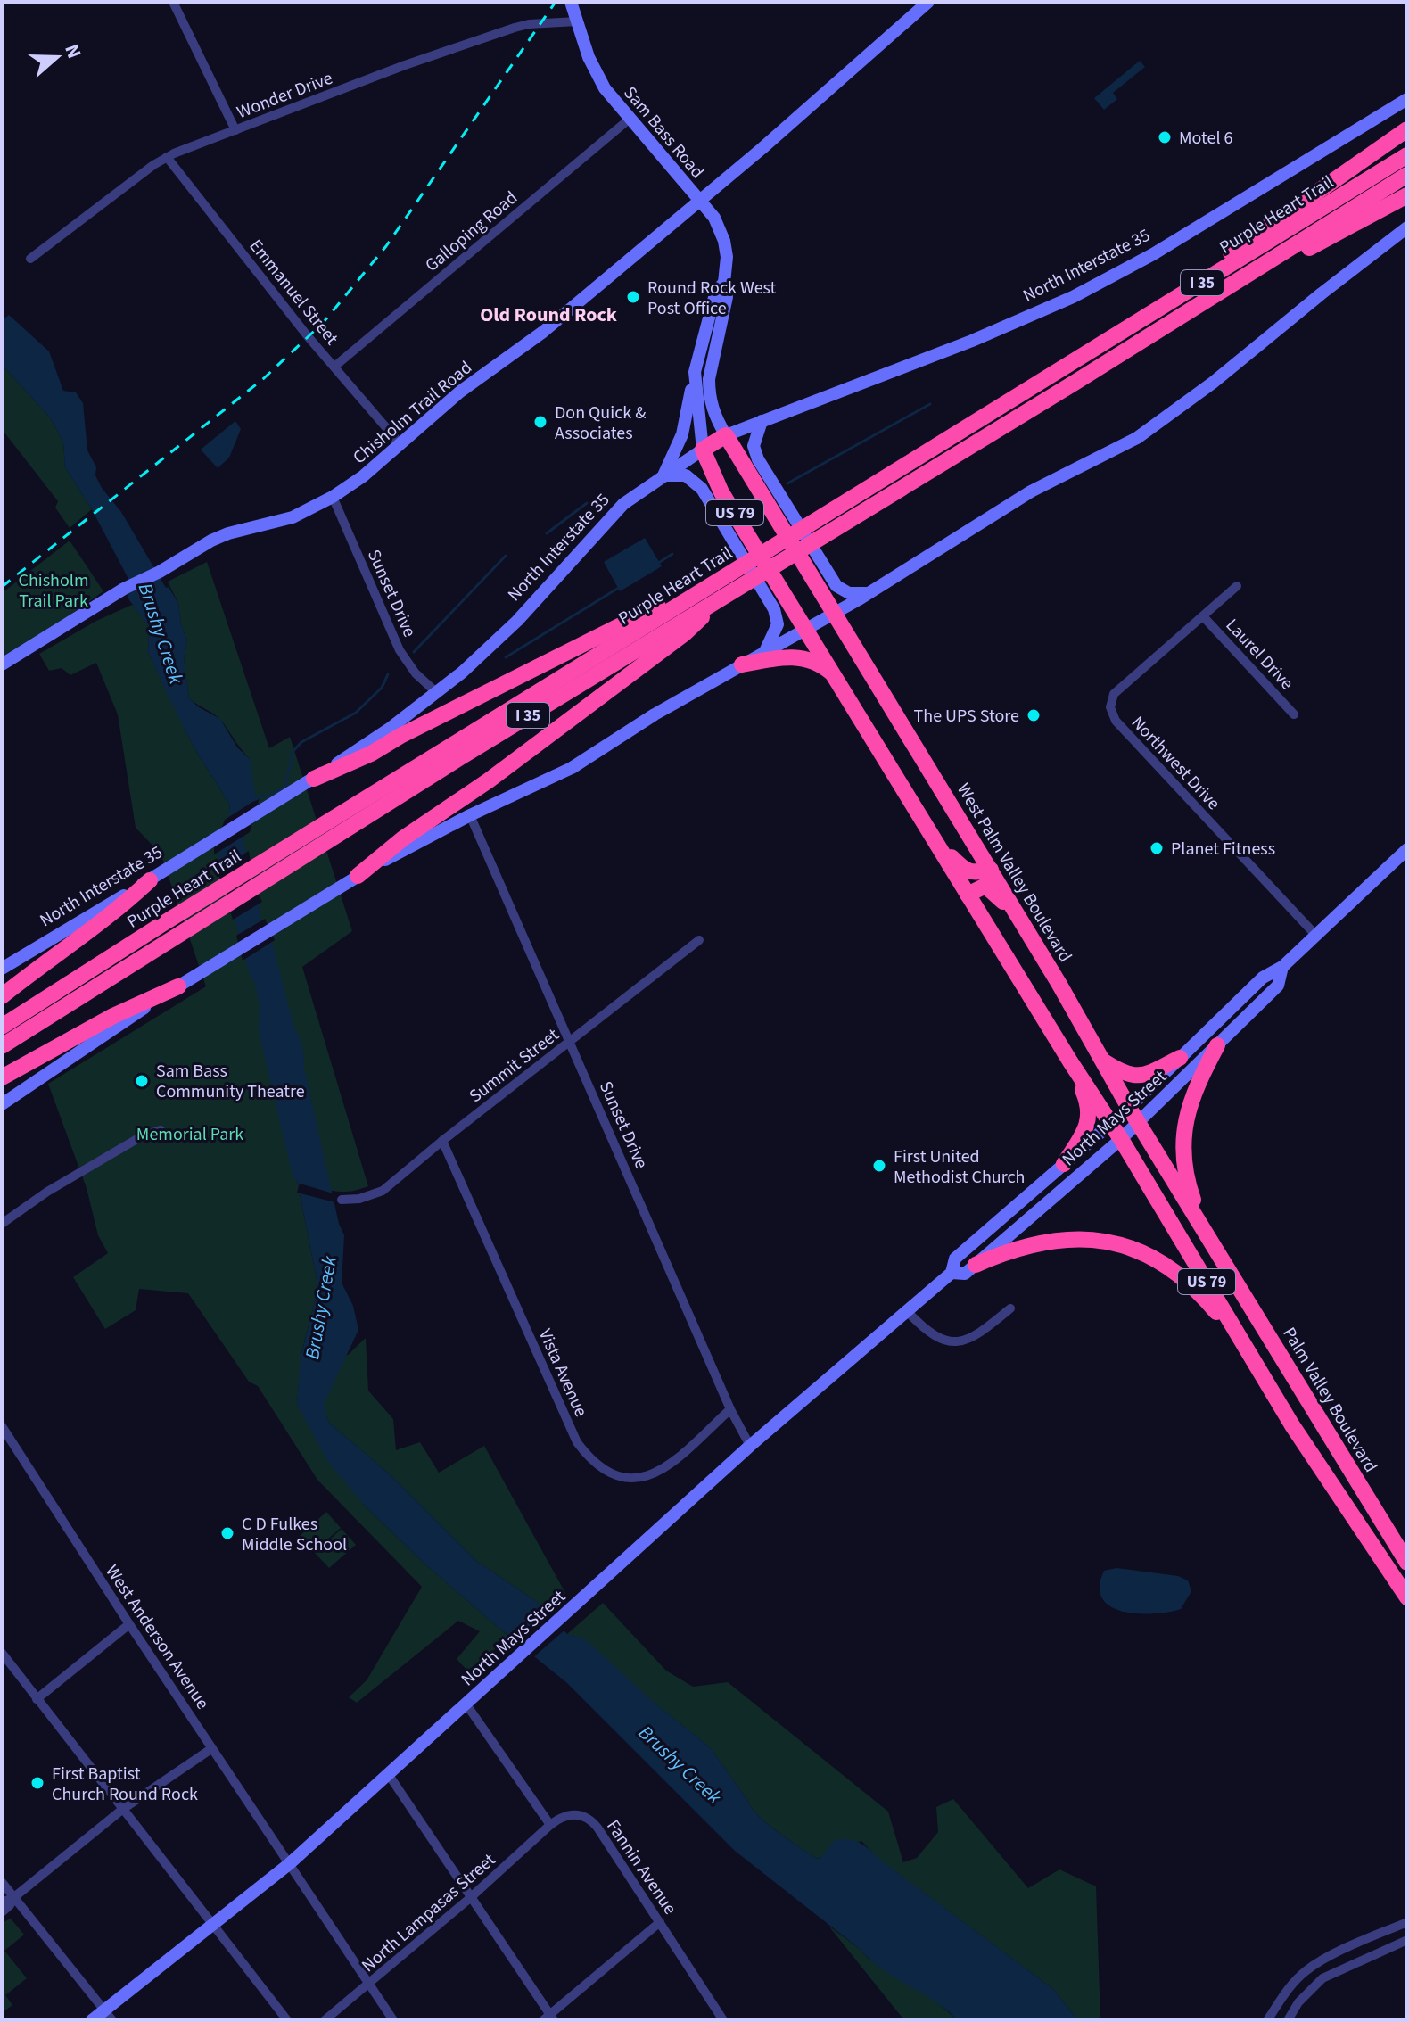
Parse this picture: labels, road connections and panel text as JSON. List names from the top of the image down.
{
  "streets": {
    "highway": [
      "Purple Heart Trail",
      "North Interstate 35",
      "I 35",
      "US 79",
      "West Palm Valley Boulevard",
      "Palm Valley Boulevard"
    ],
    "main road": ["Sam Bass Road", "Chisholm Trail Road", "North Mays Street"],
    "street": [
      "Wonder Drive",
      "Galloping Road",
      "Emmanuel Street",
      "Sunset Drive",
      "Laurel Drive",
      "Northwest Drive",
      "Summit Street",
      "Vista Avenue",
      "West Anderson Avenue",
      "Fannin Avenue",
      "North Lampasas Street"
    ]
  },
  "crossings": [
    ["Wonder Drive", "Sam Bass Road"],
    ["Wonder Drive", "Emmanuel Street"],
    ["Sam Bass Road", "Galloping Road"],
    ["Sam Bass Road", "North Interstate 35"],
    ["Sam Bass Road", "Chisholm Trail Road"],
    ["Sam Bass Road", "US 79"],
    ["Sam Bass Road", "West Palm Valley Boulevard"],
    ["Galloping Road", "Emmanuel Street"],
    ["North Interstate 35", "US 79"],
    ["North Interstate 35", "Sunset Drive"],
    ["North Interstate 35", "West Palm Valley Boulevard"],
    ["Emmanuel Street", "Chisholm Trail Road"],
    ["Chisholm Trail Road", "Sunset Drive"],
    ["US 79", "North Mays Street"],
    ["Sunset Drive", "Summit Street"],
    ["Sunset Drive", "North Mays Street"],
    ["Sunset Drive", "Vista Avenue"],
    ["Laurel Drive", "Northwest Drive"],
    ["Northwest Drive", "North Mays Street"],
    ["West Palm Valley Boulevard", "North Mays Street"],
    ["West Palm Valley Boulevard", "Palm Valley Boulevard"],
    ["Summit Street", "Vista Avenue"],
    ["North Mays Street", "West Anderson Avenue"],
    ["West Anderson Avenue", "North Lampasas Street"],
    ["Fannin Avenue", "North Lampasas Street"]
  ],
  "districts": ["Old Round Rock"],
  "water": ["Brushy Creek"],
  "parks": ["Chisholm Trail Park", "Memorial Park"],
  "places": [
    "Motel 6",
    "Round Rock West Post Office",
    "Don Quick & Associates",
    "The UPS Store",
    "Planet Fitness",
    "Sam Bass Community Theatre",
    "First United Methodist Church",
    "C D Fulkes Middle School",
    "First Baptist Church Round Rock"
  ],
  "north": "right"
}
